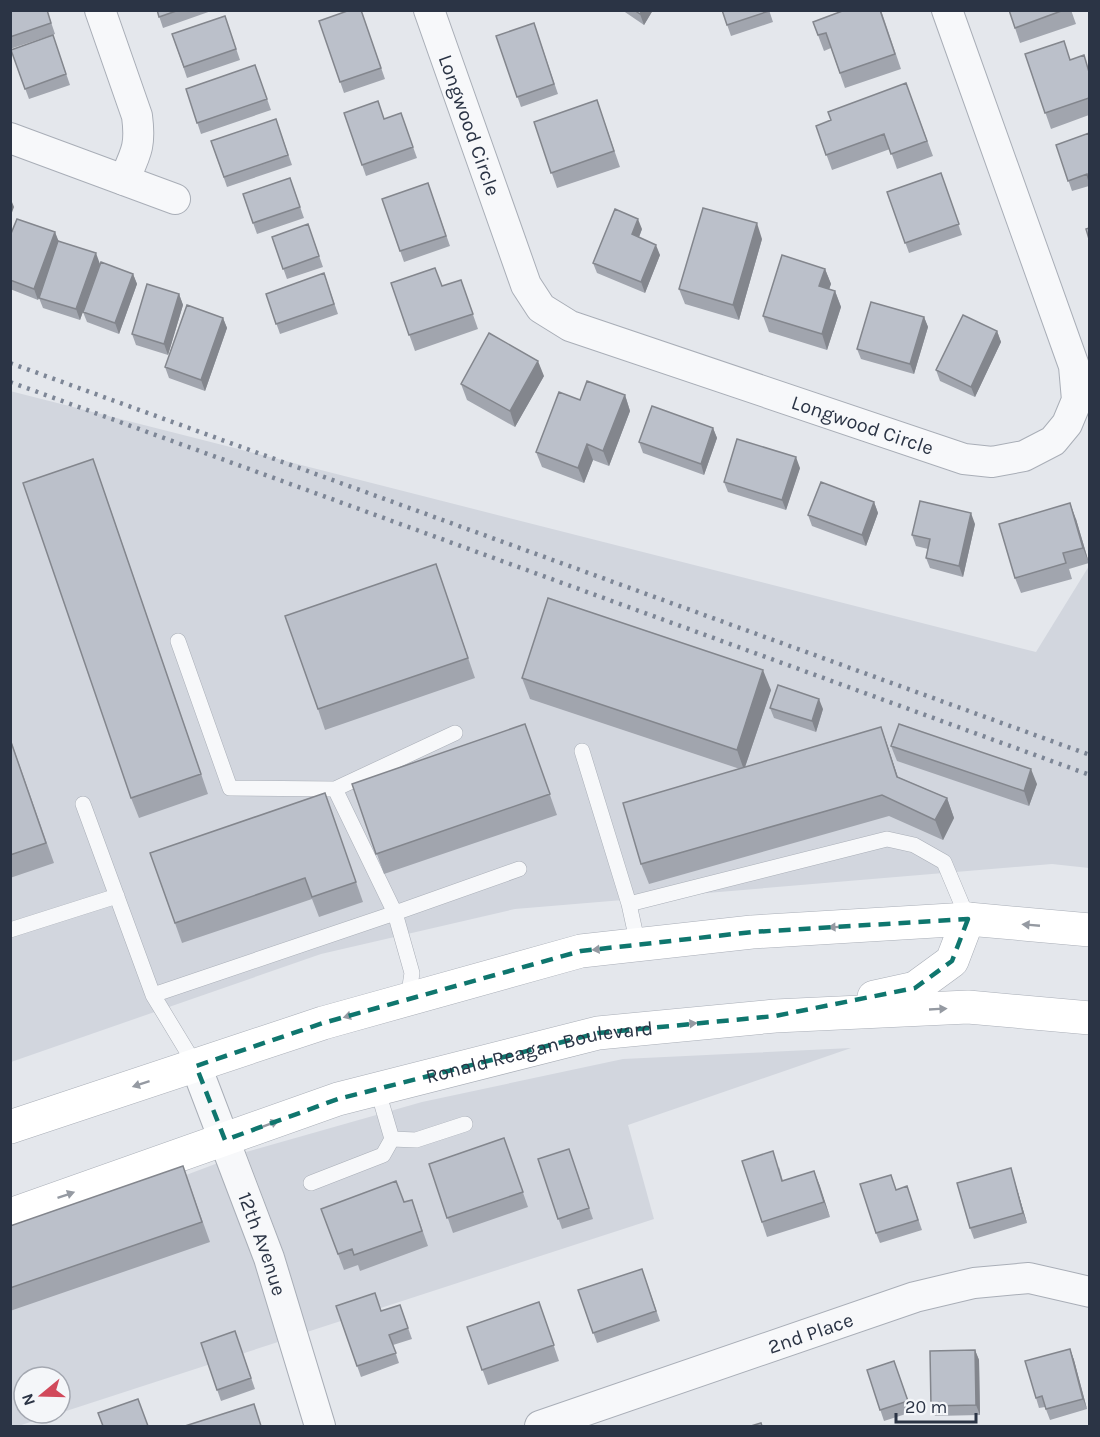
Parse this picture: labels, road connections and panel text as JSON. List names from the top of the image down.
{
  "streets": {
    "main road": ["Ronald Reagan Boulevard"],
    "street": ["Longwood Circle", "12th Avenue", "2nd Place"]
  },
  "crossings": [
    ["Ronald Reagan Boulevard", "12th Avenue"]
  ],
  "scale_bar": "20 m",
  "north": "left"
}
